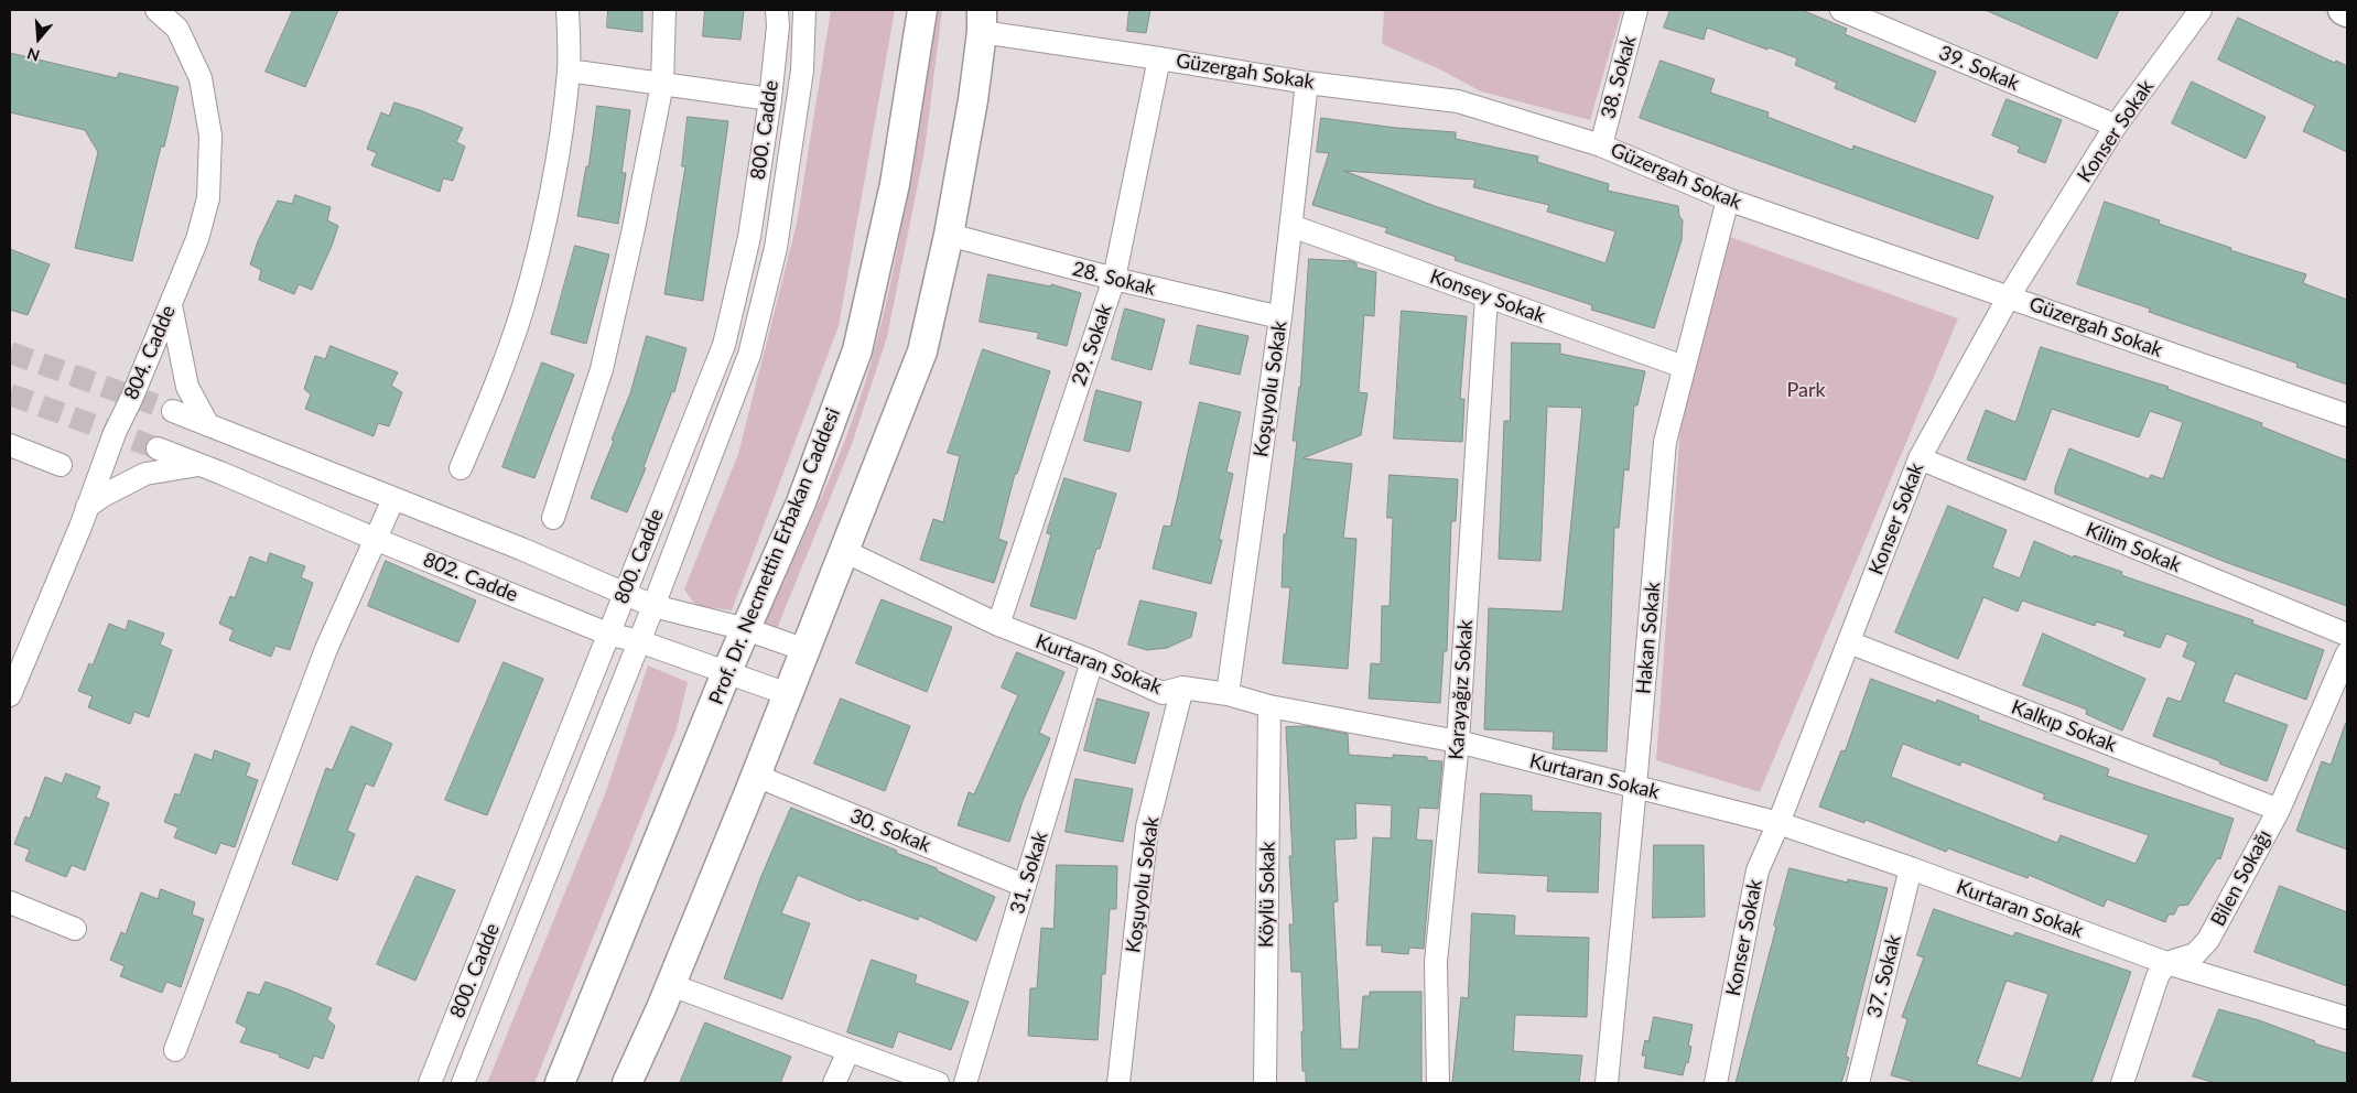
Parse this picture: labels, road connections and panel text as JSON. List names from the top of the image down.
{
  "streets": {
    "main road": ["Prof. Dr. Necmettin Erbakan Caddesi"],
    "street": [
      "39. Sokak",
      "Güzergah Sokak",
      "38. Sokak",
      "800. Cadde",
      "Konser Sokak",
      "28. Sokak",
      "Konsey Sokak",
      "29. Sokak",
      "804. Cadde",
      "Koşuyolu Sokak",
      "Kilim Sokak",
      "802. Cadde",
      "Hakan Sokak",
      "Kurtaran Sokak",
      "Karayağız Sokak",
      "Kalkıp Sokak",
      "30. Sokak",
      "31. Sokak",
      "Bilen Sokağı",
      "Köylü Sokak",
      "37. Sokak"
    ]
  },
  "crossings": [
    ["39. Sokak", "Konser Sokak"],
    ["Güzergah Sokak", "38. Sokak"],
    ["Güzergah Sokak", "Konser Sokak"],
    ["Güzergah Sokak", "29. Sokak"],
    ["Güzergah Sokak", "Koşuyolu Sokak"],
    ["Güzergah Sokak", "Hakan Sokak"],
    ["800. Cadde", "802. Cadde"],
    ["Konser Sokak", "Kilim Sokak"],
    ["Konser Sokak", "Kurtaran Sokak"],
    ["Konser Sokak", "Kalkıp Sokak"],
    ["28. Sokak", "29. Sokak"],
    ["28. Sokak", "Koşuyolu Sokak"],
    ["Konsey Sokak", "Koşuyolu Sokak"],
    ["Konsey Sokak", "Hakan Sokak"],
    ["Konsey Sokak", "Karayağız Sokak"],
    ["29. Sokak", "Kurtaran Sokak"],
    ["Koşuyolu Sokak", "Kurtaran Sokak"],
    ["Prof. Dr. Necmettin Erbakan Caddesi", "802. Cadde"],
    ["Hakan Sokak", "Kurtaran Sokak"],
    ["Kurtaran Sokak", "Karayağız Sokak"],
    ["Kurtaran Sokak", "31. Sokak"],
    ["Kurtaran Sokak", "Bilen Sokağı"],
    ["Kurtaran Sokak", "Köylü Sokak"],
    ["Kurtaran Sokak", "37. Sokak"],
    ["Kalkıp Sokak", "Bilen Sokağı"],
    ["30. Sokak", "31. Sokak"]
  ],
  "parks": ["Park"],
  "north": "bottom"
}
